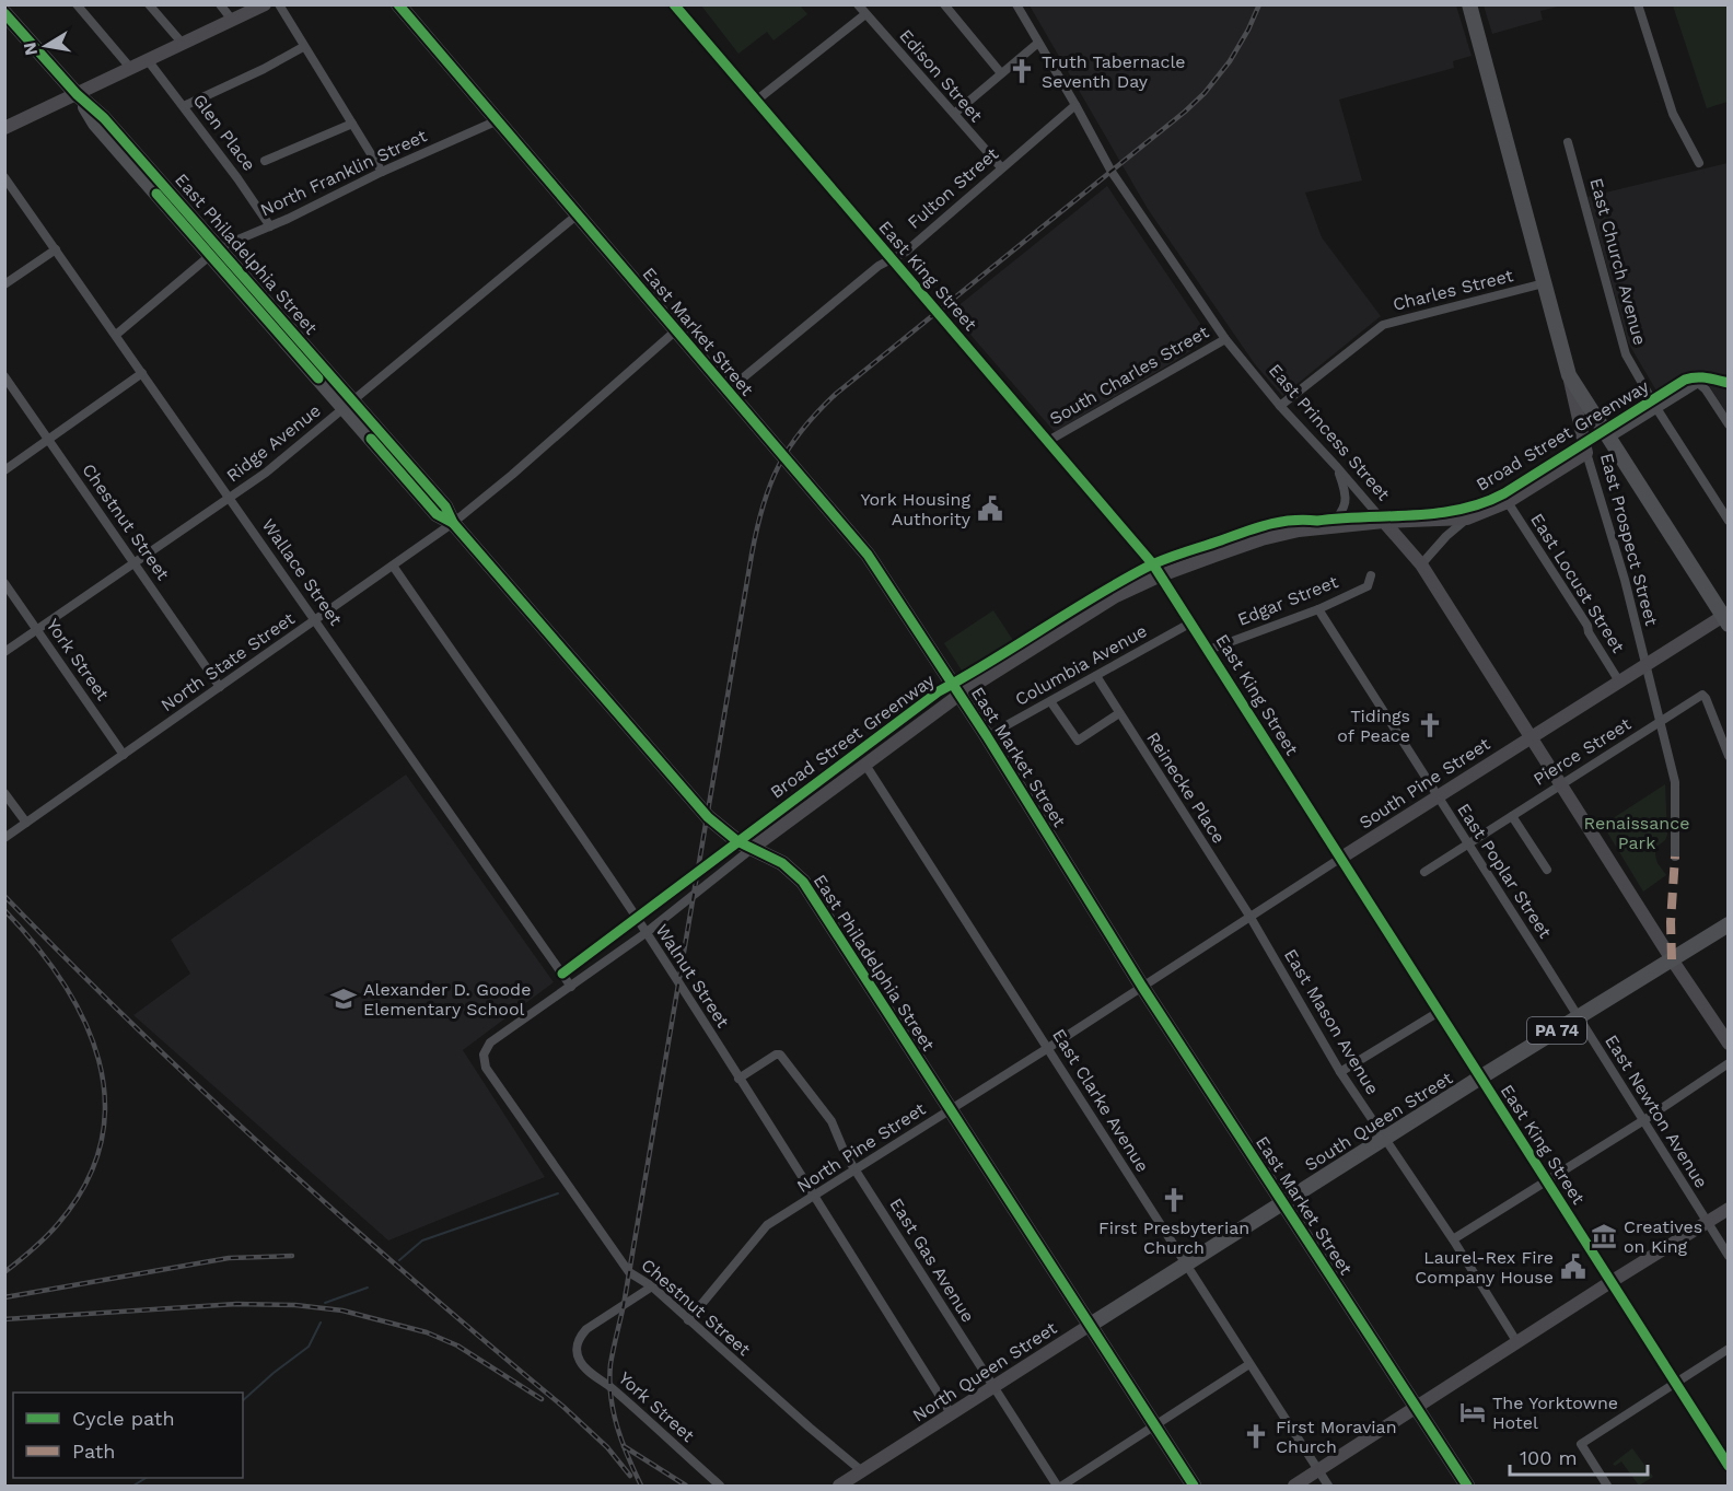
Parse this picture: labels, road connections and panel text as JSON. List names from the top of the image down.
{
  "streets": {
    "main road": [
      "East Philadelphia Street",
      "East Market Street",
      "East Prospect Street",
      "PA 74",
      "South Queen Street",
      "North Queen Street"
    ],
    "street": [
      "Edison Street",
      "Glen Place",
      "North Franklin Street",
      "Fulton Street",
      "East Church Avenue",
      "East King Street",
      "Charles Street",
      "South Charles Street",
      "East Princess Street",
      "Ridge Avenue",
      "Chestnut Street",
      "Wallace Street",
      "East Locust Street",
      "Edgar Street",
      "York Street",
      "North State Street",
      "Columbia Avenue",
      "Pierce Street",
      "South Pine Street",
      "Reinecke Place",
      "East Poplar Street",
      "Walnut Street",
      "East Mason Avenue",
      "East Clarke Avenue",
      "East Newton Avenue",
      "North Pine Street",
      "East Gas Avenue"
    ],
    "cycle path": ["Broad Street Greenway"]
  },
  "crossings": [
    ["Edison Street", "Fulton Street"],
    ["Glen Place", "North Franklin Street"],
    ["North Franklin Street", "East Philadelphia Street"],
    ["North Franklin Street", "East Market Street"],
    ["North Franklin Street", "Wallace Street"],
    ["Fulton Street", "East King Street"],
    ["Fulton Street", "East Market Street"],
    ["Fulton Street", "East Princess Street"],
    ["East Philadelphia Street", "Ridge Avenue"],
    ["East Philadelphia Street", "North State Street"],
    ["East Philadelphia Street", "North Pine Street"],
    ["East Philadelphia Street", "North Queen Street"],
    ["East King Street", "South Charles Street"],
    ["East King Street", "Edgar Street"],
    ["East King Street", "Columbia Avenue"],
    ["East King Street", "South Pine Street"],
    ["East King Street", "South Queen Street"],
    ["Charles Street", "East Princess Street"],
    ["Charles Street", "East Prospect Street"],
    ["East Market Street", "Ridge Avenue"],
    ["East Market Street", "North State Street"],
    ["East Market Street", "Columbia Avenue"],
    ["East Market Street", "South Pine Street"],
    ["East Market Street", "South Queen Street"],
    ["East Market Street", "North Pine Street"],
    ["East Market Street", "North Queen Street"],
    ["South Charles Street", "East Princess Street"],
    ["East Princess Street", "Pierce Street"],
    ["East Princess Street", "South Pine Street"],
    ["East Princess Street", "South Queen Street"],
    ["Ridge Avenue", "Chestnut Street"],
    ["Ridge Avenue", "Wallace Street"],
    ["Ridge Avenue", "York Street"],
    ["Chestnut Street", "Wallace Street"],
    ["Chestnut Street", "York Street"],
    ["Chestnut Street", "North State Street"],
    ["Chestnut Street", "North Pine Street"],
    ["Chestnut Street", "North Queen Street"],
    ["East Prospect Street", "Pierce Street"],
    ["East Prospect Street", "South Pine Street"],
    ["Wallace Street", "North State Street"],
    ["East Locust Street", "South Pine Street"],
    ["Edgar Street", "East Poplar Street"],
    ["York Street", "North State Street"],
    ["North State Street", "Walnut Street"],
    ["Columbia Avenue", "Reinecke Place"],
    ["Pierce Street", "East Poplar Street"],
    ["South Pine Street", "Reinecke Place"],
    ["South Pine Street", "East Poplar Street"],
    ["South Pine Street", "East Mason Avenue"],
    ["South Pine Street", "North Pine Street"],
    ["Reinecke Place", "East Mason Avenue"],
    ["East Poplar Street", "East Newton Avenue"],
    ["East Poplar Street", "South Queen Street"],
    ["Walnut Street", "North Pine Street"],
    ["Walnut Street", "East Gas Avenue"],
    ["Walnut Street", "North Queen Street"],
    ["East Mason Avenue", "South Queen Street"],
    ["East Clarke Avenue", "North Pine Street"],
    ["East Clarke Avenue", "North Queen Street"],
    ["East Newton Avenue", "South Queen Street"],
    ["South Queen Street", "North Queen Street"],
    ["North Pine Street", "East Gas Avenue"],
    ["East Gas Avenue", "North Queen Street"]
  ],
  "parks": ["Renaissance Park"],
  "places": {
    "church": [
      "Truth Tabernacle Seventh Day",
      "Tidings of Peace",
      "First Presbyterian Church",
      "First Moravian Church"
    ],
    "public building": ["York Housing Authority", "Laurel-Rex Fire Company House"],
    "school or university": ["Alexander D. Goode Elementary School"],
    "museum": ["Creatives on King"],
    "hotel": ["The Yorktowne Hotel"]
  },
  "legend": ["Cycle path", "Path"],
  "scale_bar": "100 m",
  "north": "left"
}
